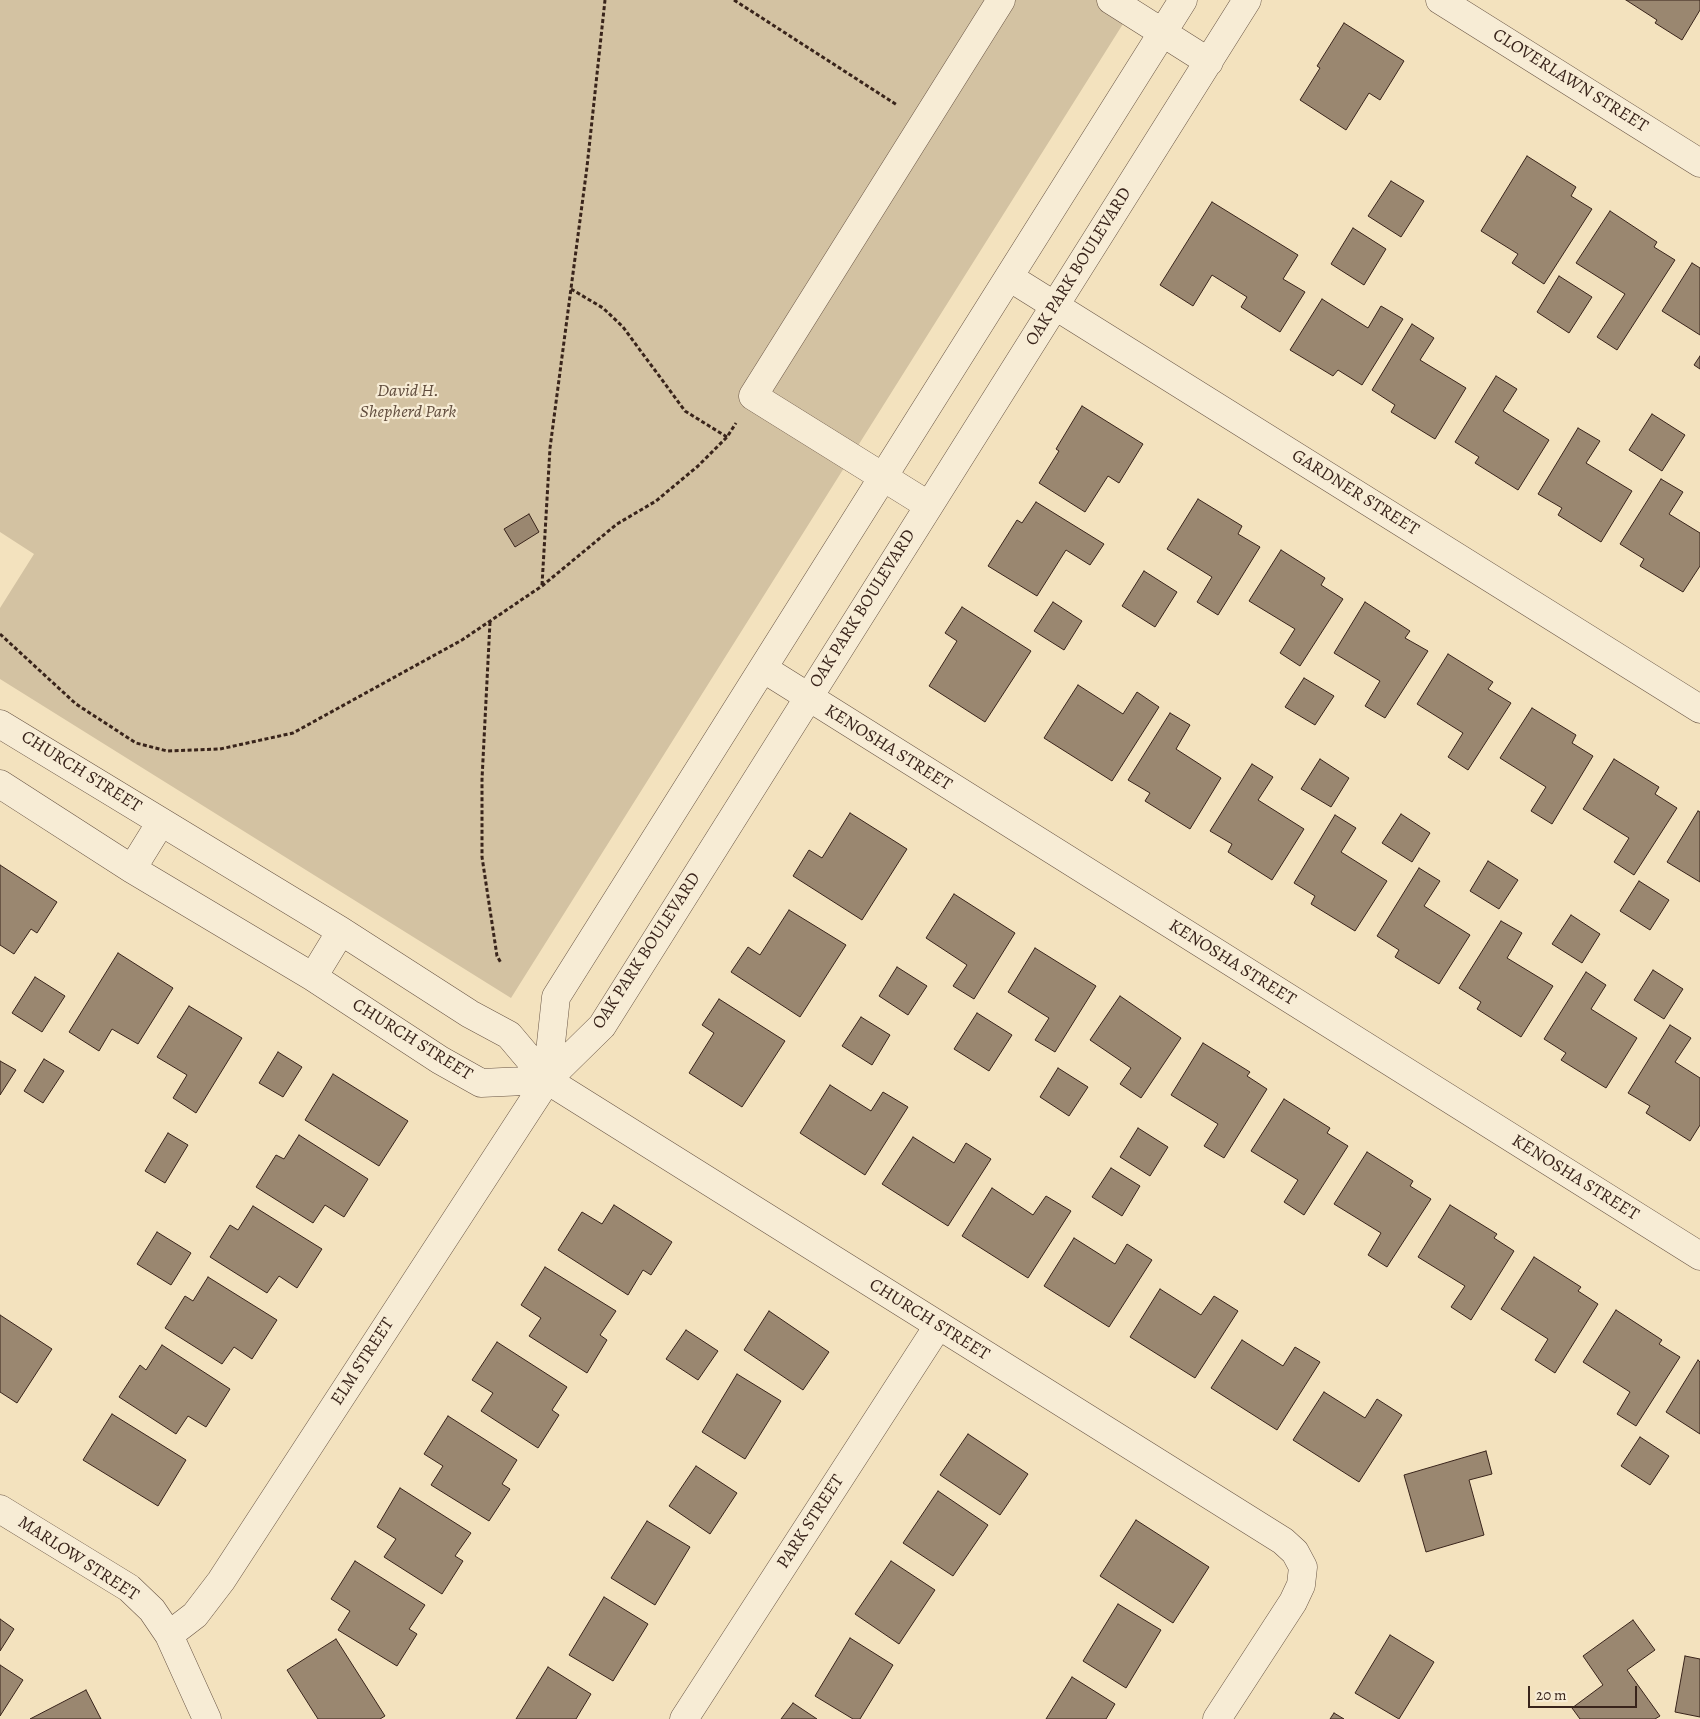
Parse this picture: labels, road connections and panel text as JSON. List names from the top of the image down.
{
  "streets": {
    "street": [
      "CLOVERLAWN STREET",
      "OAK PARK BOULEVARD",
      "GARDNER STREET",
      "KENOSHA STREET",
      "CHURCH STREET",
      "ELM STREET",
      "PARK STREET",
      "MARLOW STREET"
    ]
  },
  "crossings": [
    ["OAK PARK BOULEVARD", "GARDNER STREET"],
    ["OAK PARK BOULEVARD", "KENOSHA STREET"],
    ["OAK PARK BOULEVARD", "CHURCH STREET"],
    ["OAK PARK BOULEVARD", "ELM STREET"],
    ["CHURCH STREET", "ELM STREET"],
    ["CHURCH STREET", "PARK STREET"],
    ["ELM STREET", "MARLOW STREET"]
  ],
  "parks": ["David H. Shepherd Park"],
  "scale_bar": "20 m"
}
